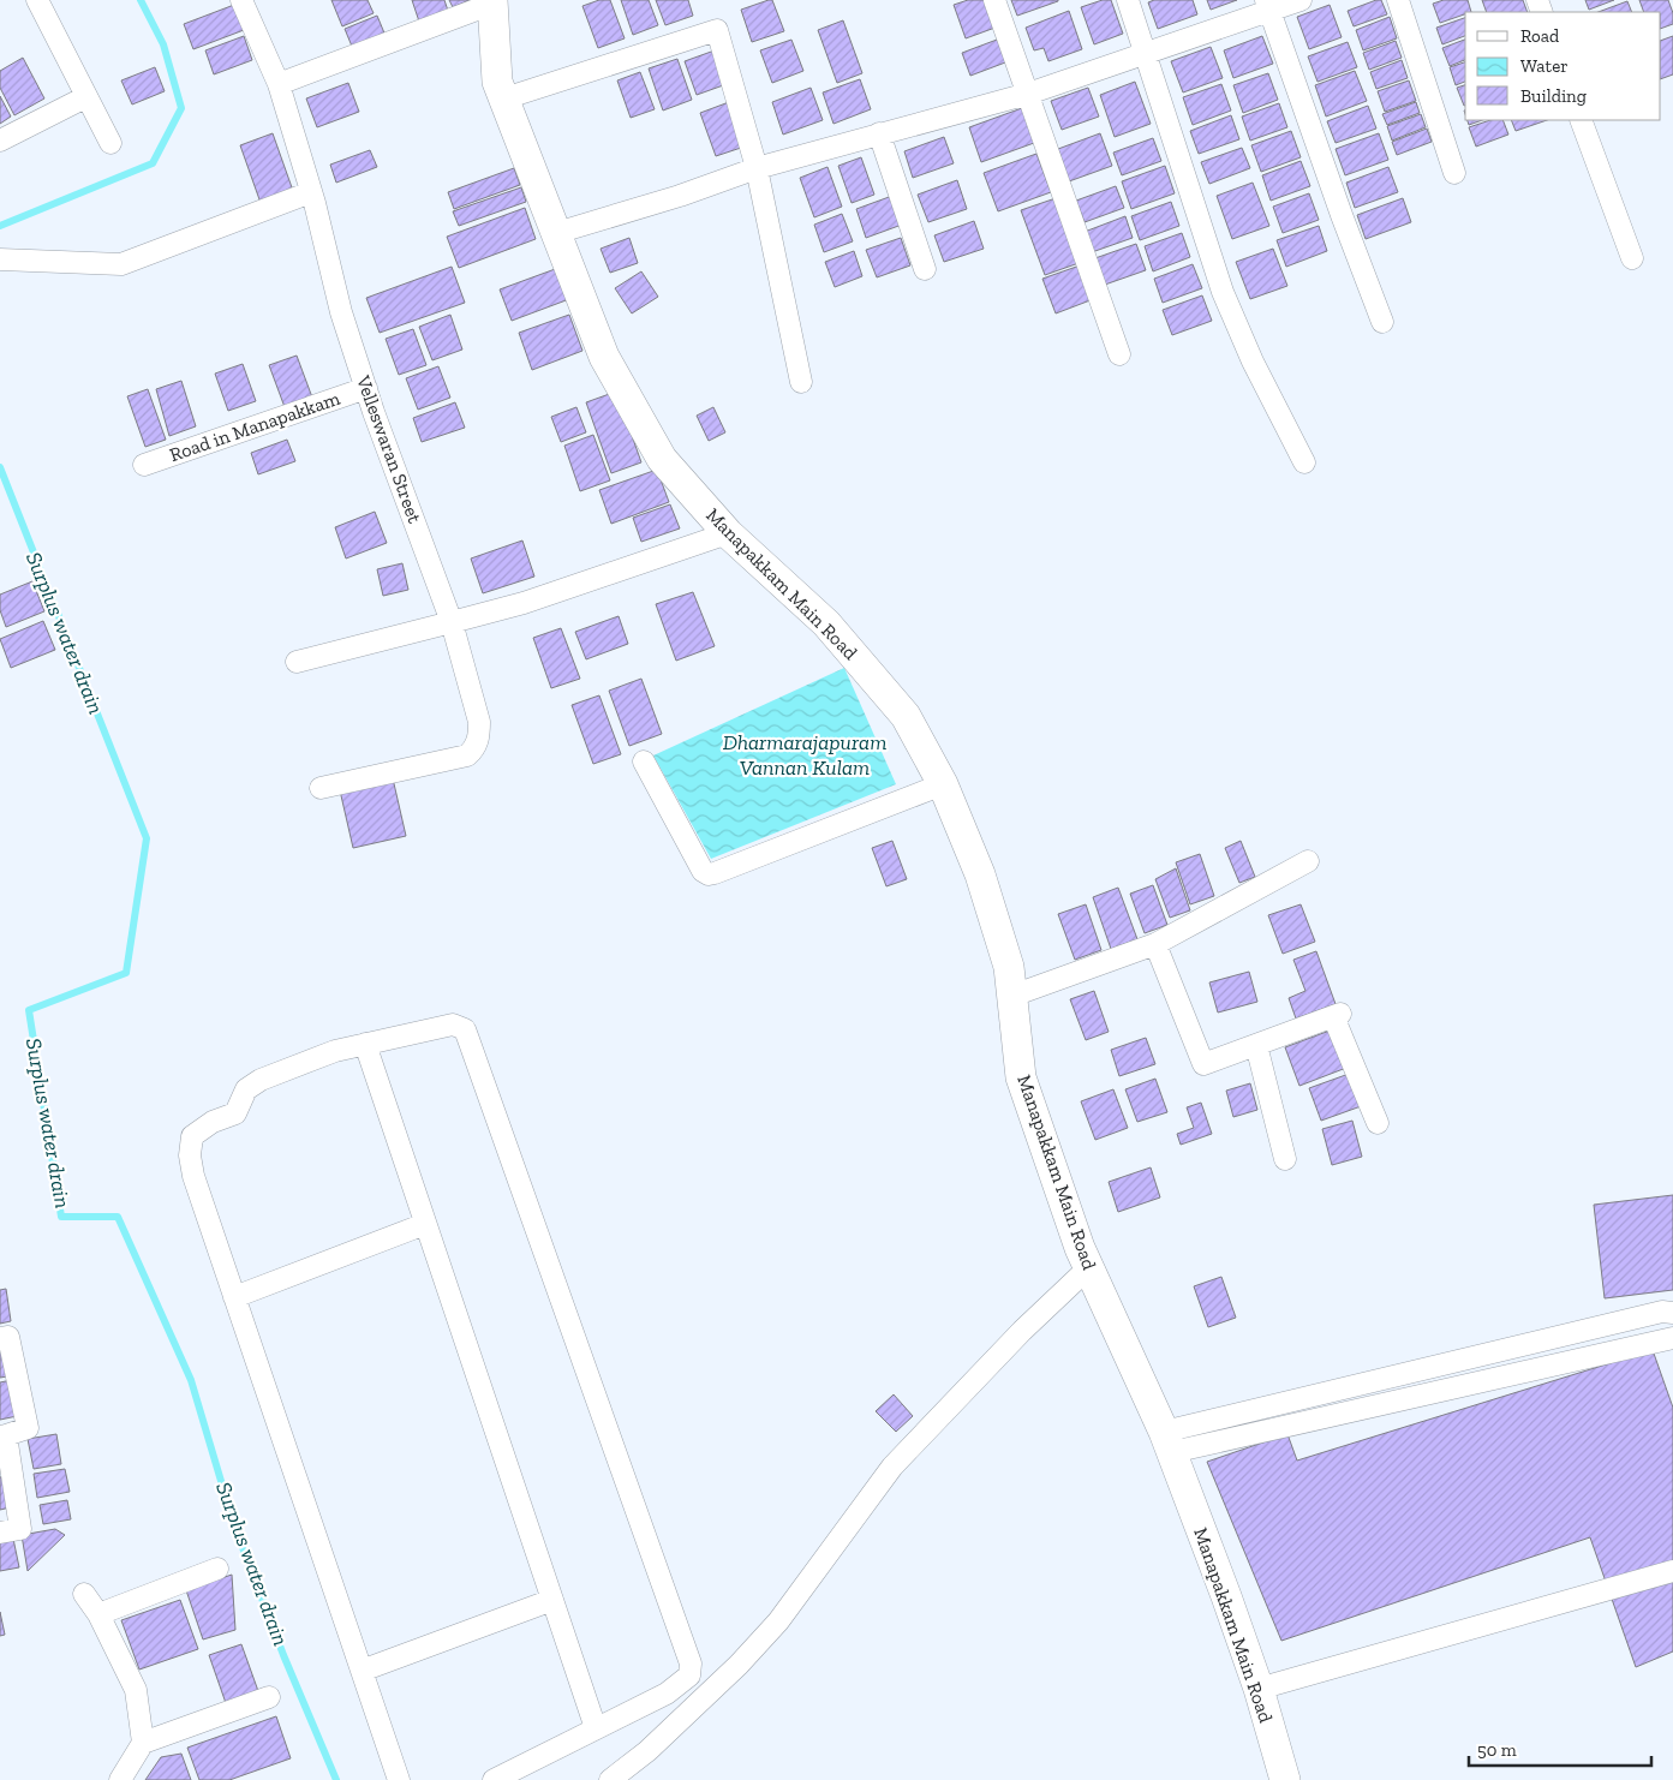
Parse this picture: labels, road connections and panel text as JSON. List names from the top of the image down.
{
  "streets": {
    "main road": ["Manapakkam Main Road"],
    "street": ["Road in Manapakkam", "Velleswaran Street"]
  },
  "crossings": [
    ["Road in Manapakkam", "Velleswaran Street"]
  ],
  "water": ["Surplus water drain", "Dharmarajapuram Vannan Kulam"],
  "legend": ["Road", "Water", "Building"],
  "scale_bar": "50 m"
}
